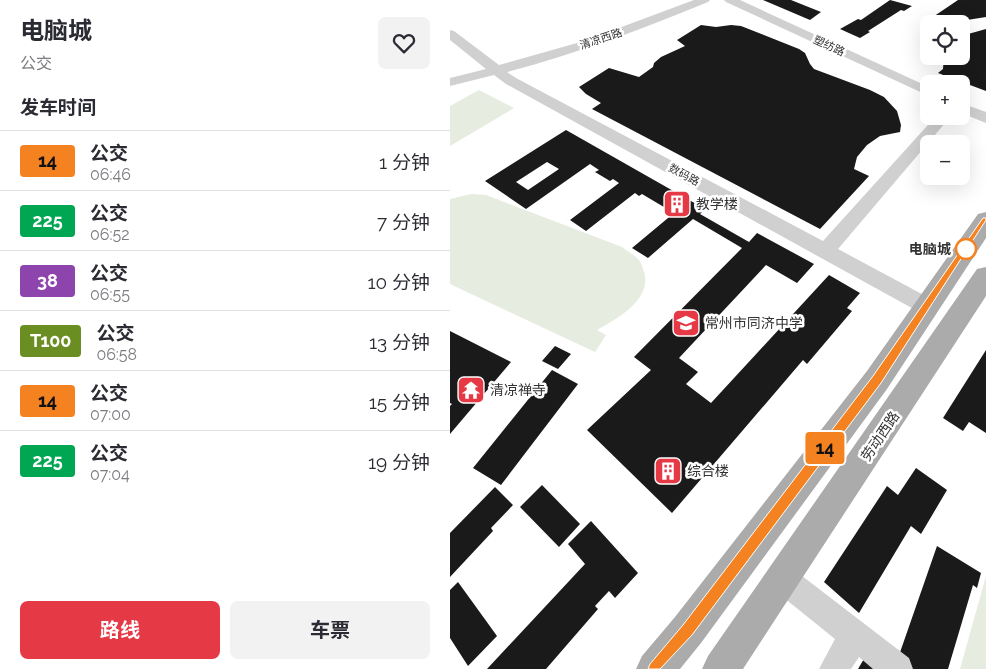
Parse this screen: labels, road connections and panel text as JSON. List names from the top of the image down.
{
  "streets": {
    "main road": ["劳动西路"],
    "street": ["清凉西路", "塑纺路", "数码路"]
  },
  "crossings": [
    ["清凉西路", "数码路"]
  ],
  "places": {
    "building": ["教学楼", "综合楼"],
    "other": ["电脑城"],
    "school or university": ["常州市同济中学"],
    "temple": ["清凉禅寺"]
  },
  "lines": ["bus line 14"],
  "page": {
    "heading": [
      ["电脑城", "公交"],
      "发车时间"
    ],
    "on_map": "14",
    "map_buttons": ["+", "−"],
    "list": [
      {
        "mark": "14",
        "name": "公交",
        "note": "06:46",
        "value": "1 分钟"
      },
      {
        "mark": "225",
        "name": "公交",
        "note": "06:52",
        "value": "7 分钟"
      },
      {
        "mark": "38",
        "name": "公交",
        "note": "06:55",
        "value": "10 分钟"
      },
      {
        "mark": "T100",
        "name": "公交",
        "note": "06:58",
        "value": "13 分钟"
      },
      {
        "mark": "14",
        "name": "公交",
        "note": "07:00",
        "value": "15 分钟"
      },
      {
        "mark": "225",
        "name": "公交",
        "note": "07:04",
        "value": "19 分钟"
      }
    ],
    "buttons": ["路线", "车票"]
  }
}
